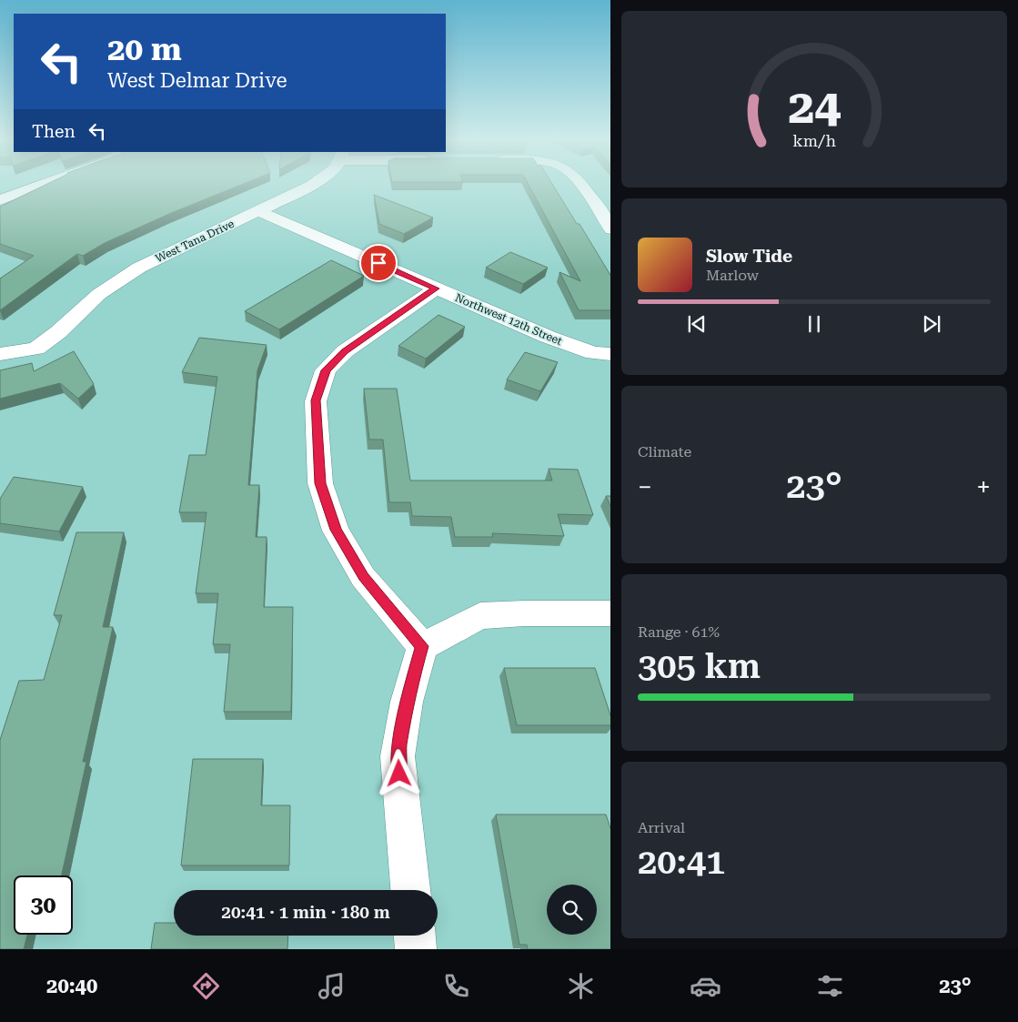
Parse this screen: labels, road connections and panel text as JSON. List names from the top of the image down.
{
  "streets": {
    "street": ["West Tana Drive", "Northwest 12th Street"]
  },
  "crossings": [
    ["West Tana Drive", "Northwest 12th Street"]
  ],
  "page": {
    "turn": ["20 m", "West Delmar Drive"],
    "then": "Then",
    "song": ["Slow Tide", "Marlow"],
    "tile": [
      "Climate",
      ["Range · 61%", "305 km"],
      ["Arrival", "20:41"]
    ],
    "heat": ["−", "23°", "+"],
    "limit": "30",
    "trip": "20:41 · 1 min · 180 m",
    "tabs": ["20:40", "23°"],
    "gauge": ["24", "km/h"]
  }
}
